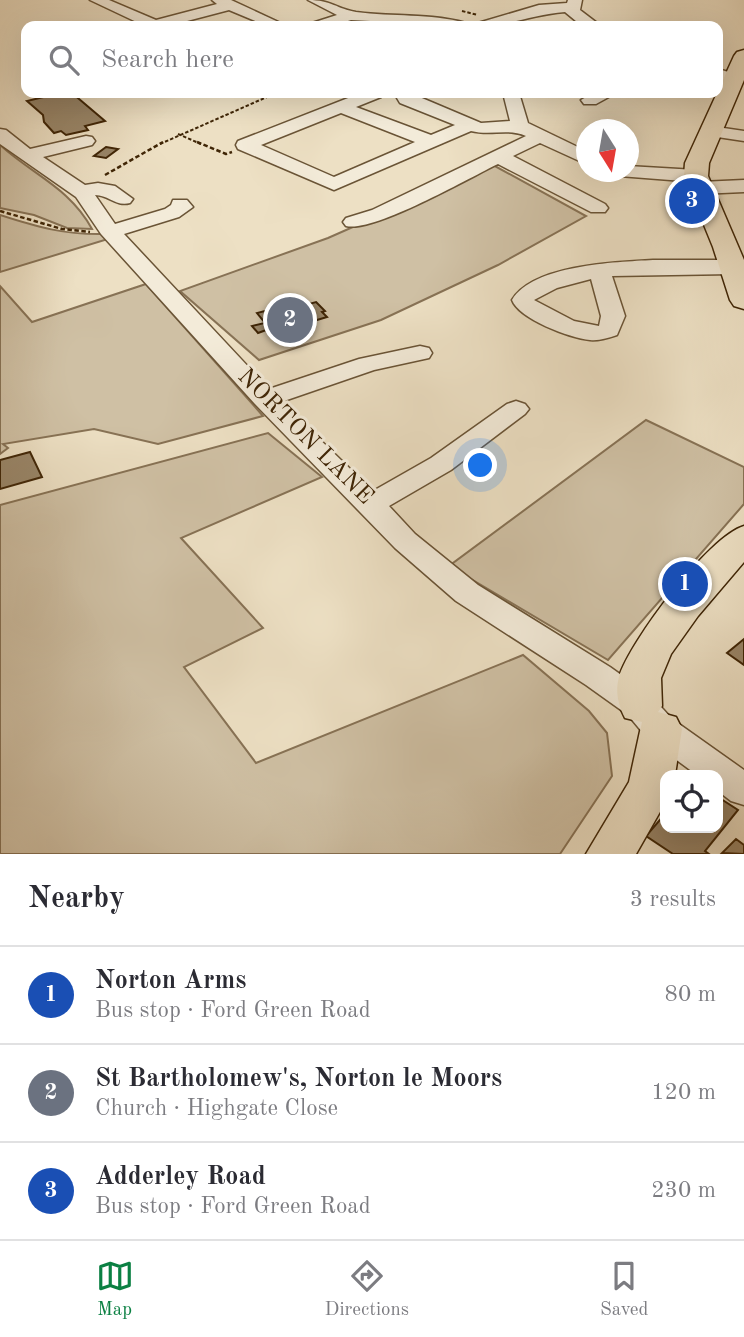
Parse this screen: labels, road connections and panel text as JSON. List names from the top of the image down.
{
  "streets": {
    "street": ["NORTON LANE"]
  },
  "north": "bottom",
  "page": {
    "search": "Search here",
    "pins": ["3", "2", "1"],
    "heading": ["Nearby", "3 results"],
    "list": [
      {
        "mark": "1",
        "name": "Norton Arms",
        "note": "Bus stop · Ford Green Road",
        "value": "80 m"
      },
      {
        "mark": "2",
        "name": "St Bartholomew's, Norton le Moors",
        "note": "Church · Highgate Close",
        "value": "120 m"
      },
      {
        "mark": "3",
        "name": "Adderley Road",
        "note": "Bus stop · Ford Green Road",
        "value": "230 m"
      }
    ],
    "nav": ["Map", "Directions", "Saved"]
  }
}
